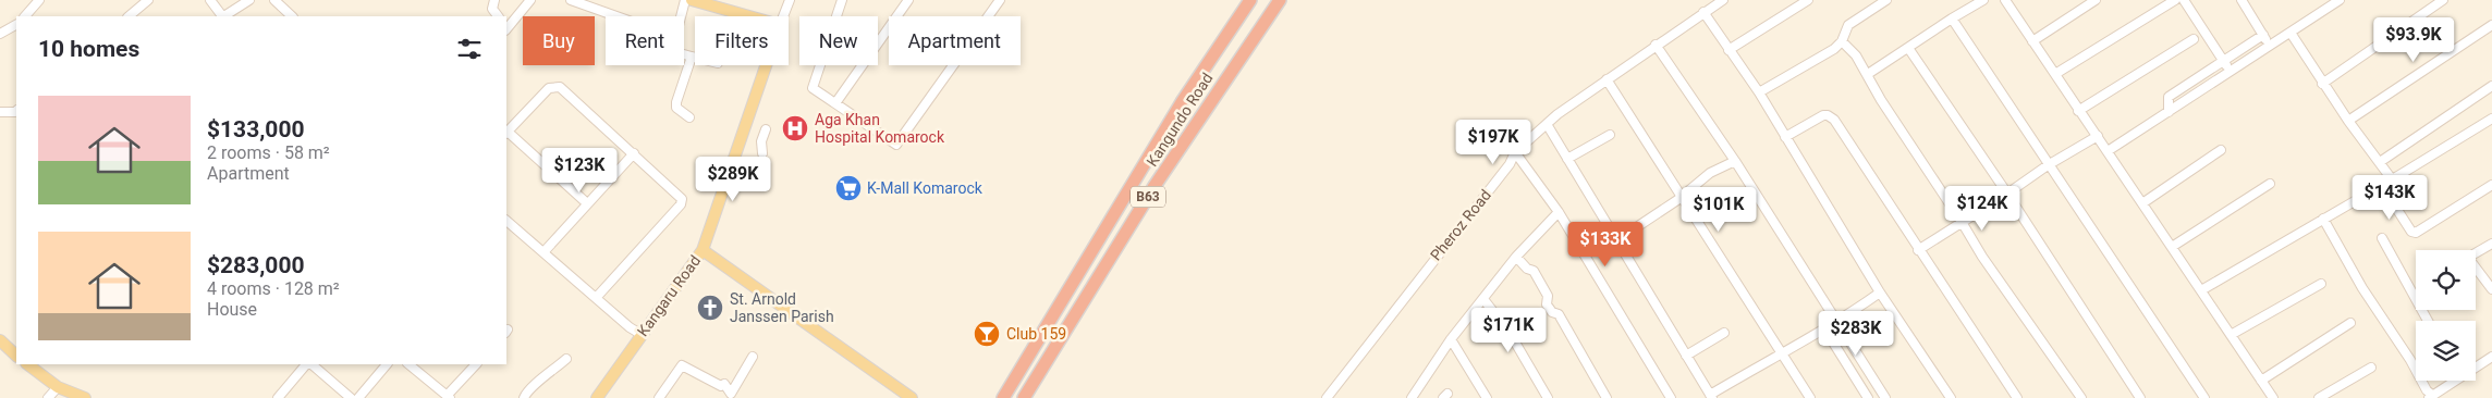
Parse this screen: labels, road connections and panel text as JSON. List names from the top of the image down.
{
  "streets": {
    "highway": ["Kangundo Road", "B63"],
    "main road": ["Kangaru Road"],
    "street": ["Pheroz Road"]
  },
  "places": {
    "hospital": ["Aga Khan Hospital Komarock"],
    "supermarket": ["K-Mall Komarock"],
    "church": ["St. Arnold Janssen Parish"],
    "bar": ["Club 159"]
  },
  "page": {
    "chip": [
      "Buy",
      "Rent",
      "Filters",
      "New",
      "Apartment"
    ],
    "heading": "10 homes",
    "price": [
      "$93.9K",
      "$197K",
      "$123K",
      "$289K",
      "$143K",
      "$124K",
      "$101K",
      "$133K",
      "$171K",
      "$283K"
    ],
    "list": [
      {
        "name": "$133,000",
        "note": "2 rooms · 58 m² · Apartment"
      },
      {
        "name": "$283,000",
        "note": "4 rooms · 128 m² · House"
      }
    ]
  }
}
